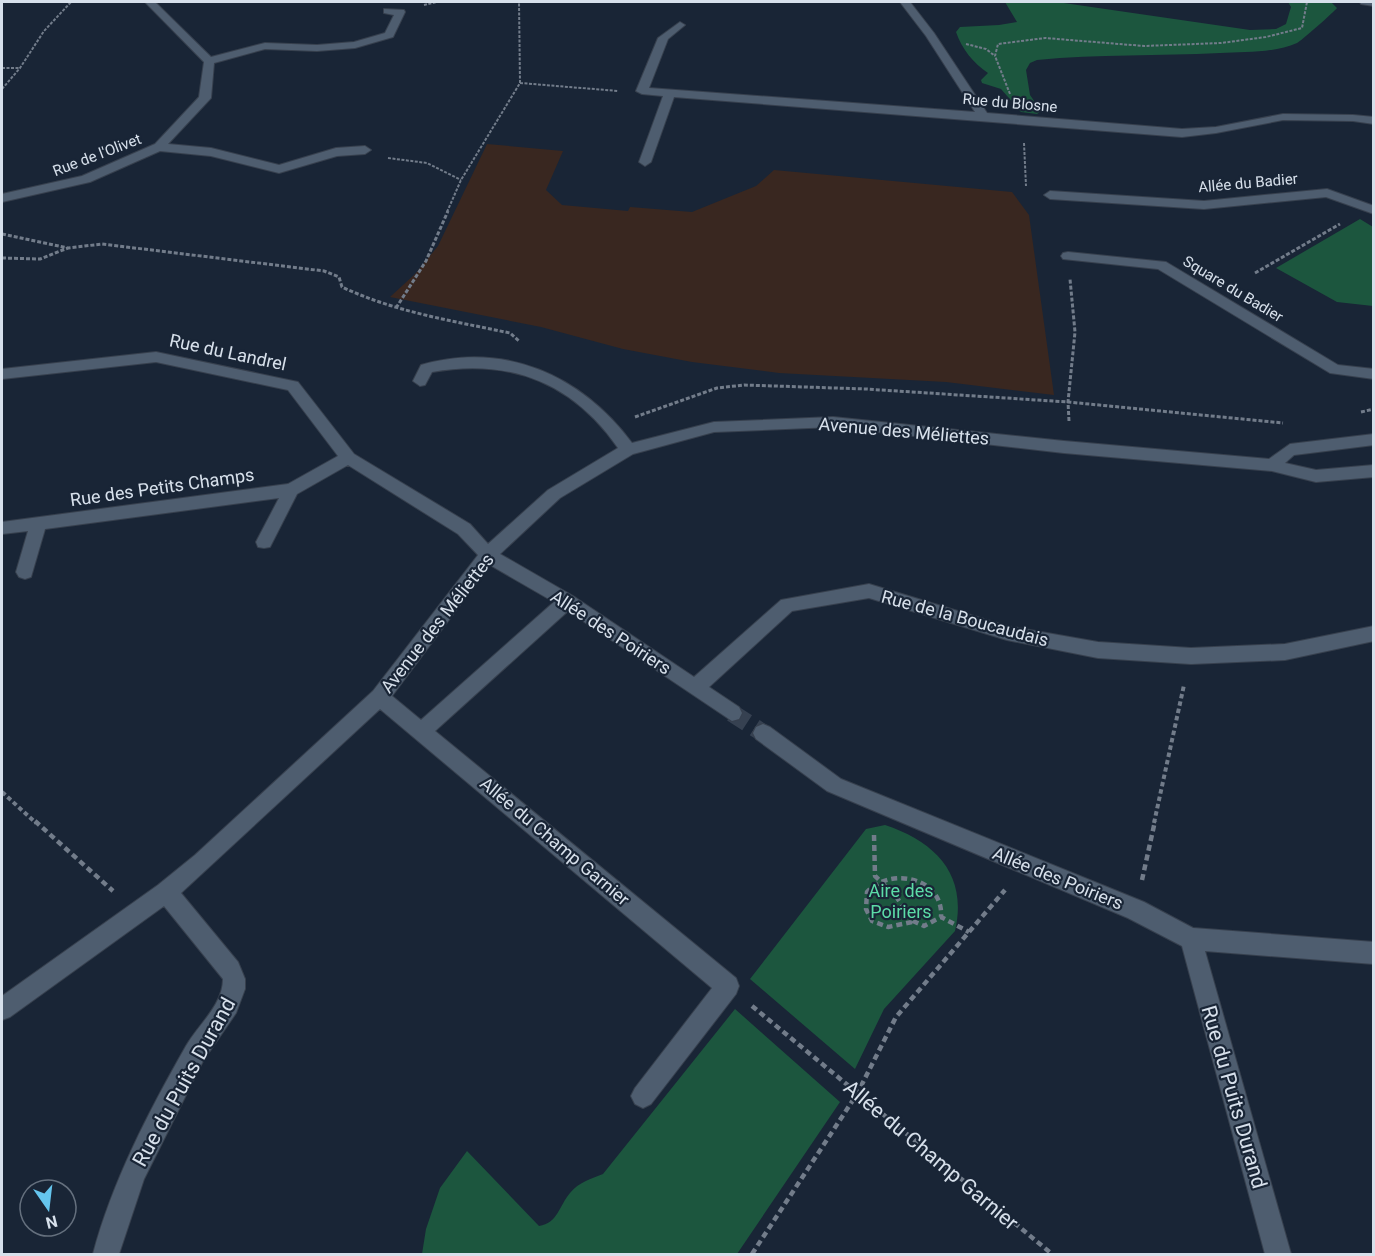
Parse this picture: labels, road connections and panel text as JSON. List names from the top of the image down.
{
  "streets": {
    "street": [
      "Rue du Blosne",
      "Rue de l'Olivet",
      "Allée du Badier",
      "Square du Badier",
      "Rue du Landrel",
      "Avenue des Méliettes",
      "Rue des Petits Champs",
      "Rue de la Boucaudais",
      "Allée des Poiriers",
      "Allée du Champ Garnier",
      "Rue du Puits Durand"
    ]
  },
  "crossings": [
    ["Rue du Landrel", "Avenue des Méliettes"],
    ["Rue du Landrel", "Rue des Petits Champs"],
    ["Rue du Landrel", "Allée des Poiriers"],
    ["Avenue des Méliettes", "Allée des Poiriers"],
    ["Avenue des Méliettes", "Allée du Champ Garnier"],
    ["Avenue des Méliettes", "Rue du Puits Durand"],
    ["Rue de la Boucaudais", "Allée des Poiriers"],
    ["Allée des Poiriers", "Rue du Puits Durand"]
  ],
  "parks": ["Aire des Poiriers"],
  "north": "bottom"
}
